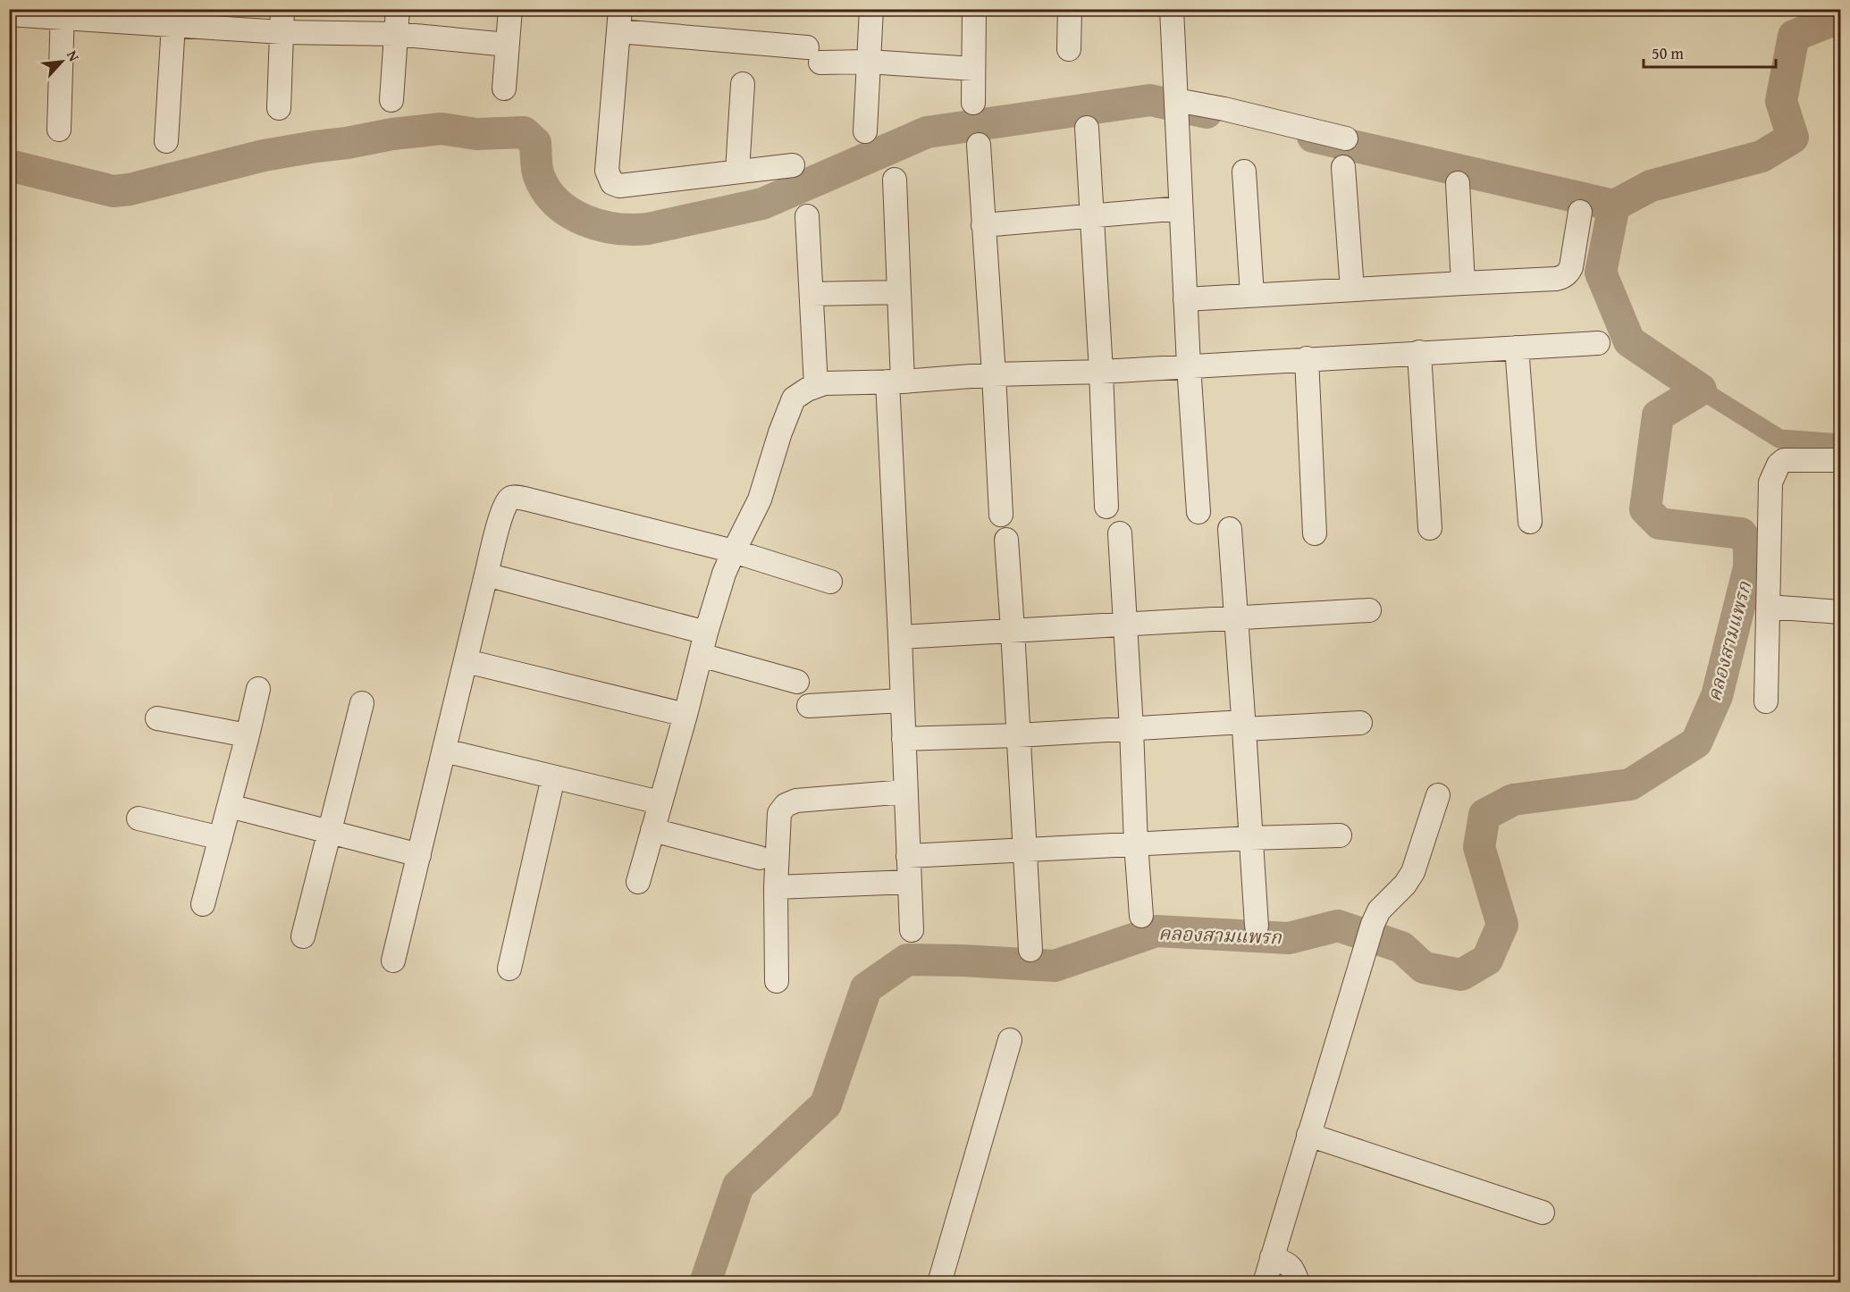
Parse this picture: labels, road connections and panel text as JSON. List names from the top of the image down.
{
  "water": ["คลองสามแพรก"],
  "scale_bar": "50 m",
  "north": "top right"
}
